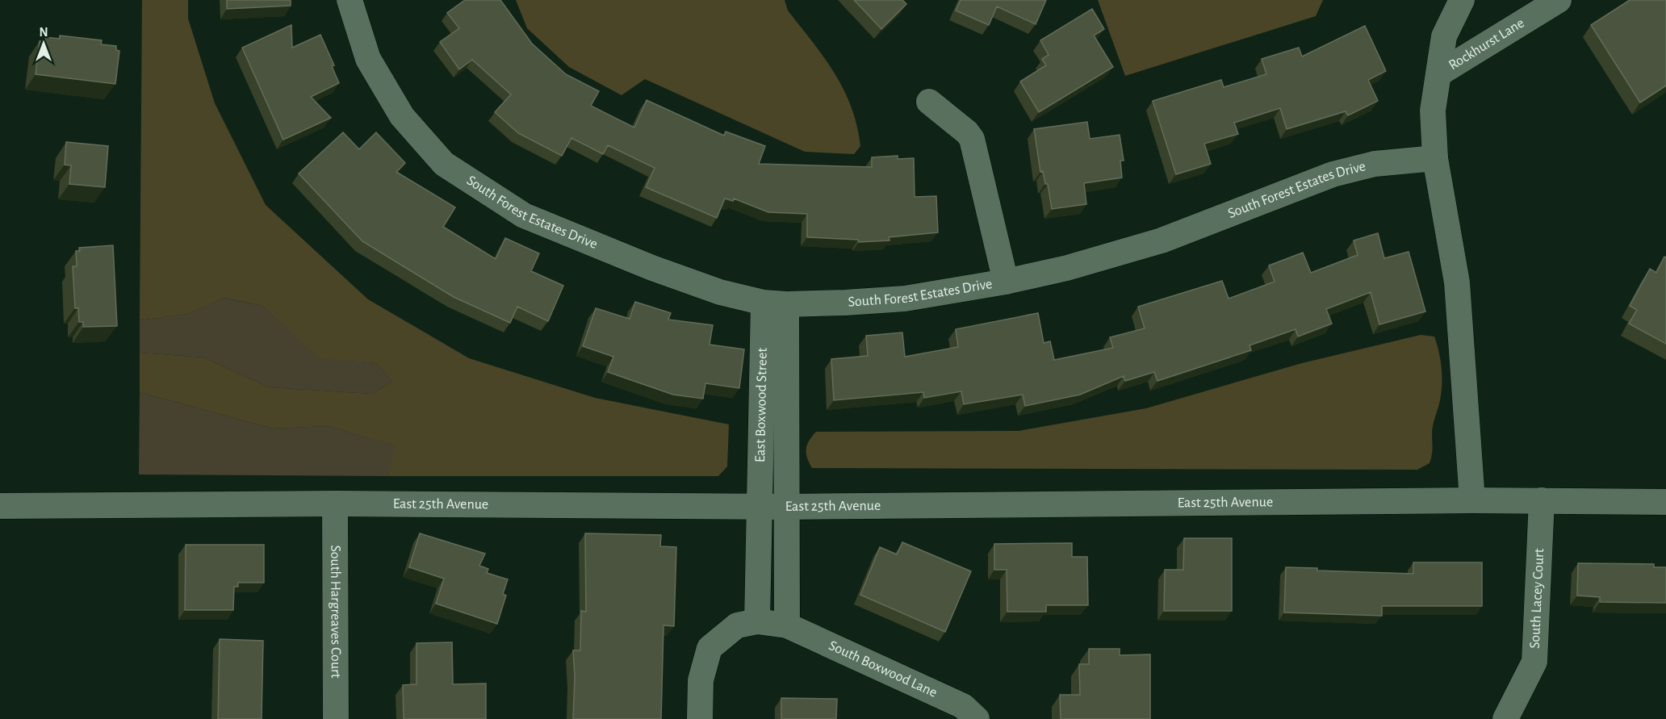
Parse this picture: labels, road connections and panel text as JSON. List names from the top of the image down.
{
  "streets": {
    "street": [
      "Rockhurst Lane",
      "South Forest Estates Drive",
      "East Boxwood Street",
      "East 25th Avenue",
      "South Lacey Court",
      "South Hargreaves Court",
      "South Boxwood Lane"
    ]
  },
  "crossings": [
    ["South Forest Estates Drive", "East Boxwood Street"],
    ["East Boxwood Street", "East 25th Avenue"],
    ["East 25th Avenue", "South Lacey Court"],
    ["East 25th Avenue", "South Hargreaves Court"]
  ],
  "north": "top"
}
